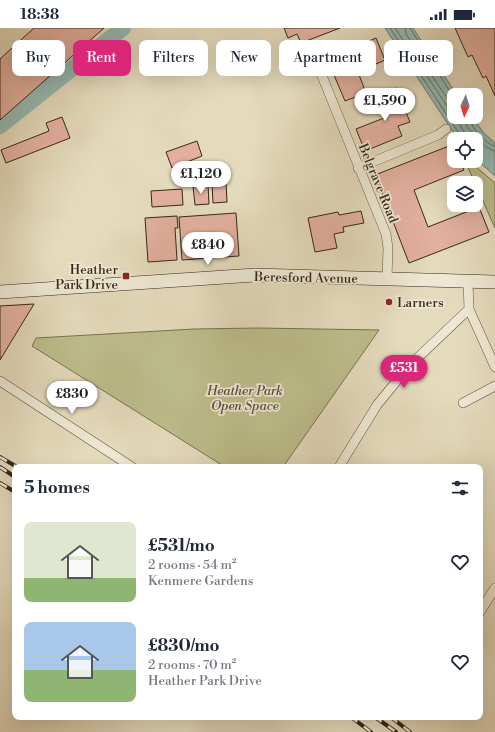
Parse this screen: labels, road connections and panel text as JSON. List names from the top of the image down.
{
  "streets": {
    "street": ["Belgrave Road", "Beresford Avenue"]
  },
  "crossings": [
    ["Belgrave Road", "Beresford Avenue"]
  ],
  "parks": ["Heather Park Open Space"],
  "places": {
    "transit": ["Heather Park Drive"],
    "other": ["Larners"]
  },
  "north": "bottom",
  "page": {
    "status": "18:38",
    "chip": [
      "Buy",
      "Rent",
      "Filters",
      "New",
      "Apartment",
      "House"
    ],
    "price": [
      "£1,590",
      "£1,120",
      "£840",
      "£531",
      "£830"
    ],
    "heading": "5 homes",
    "list": [
      {
        "name": "£531/mo",
        "note": "2 rooms · 54 m² · Kenmere Gardens"
      },
      {
        "name": "£830/mo",
        "note": "2 rooms · 70 m² · Heather Park Drive"
      }
    ]
  }
}
